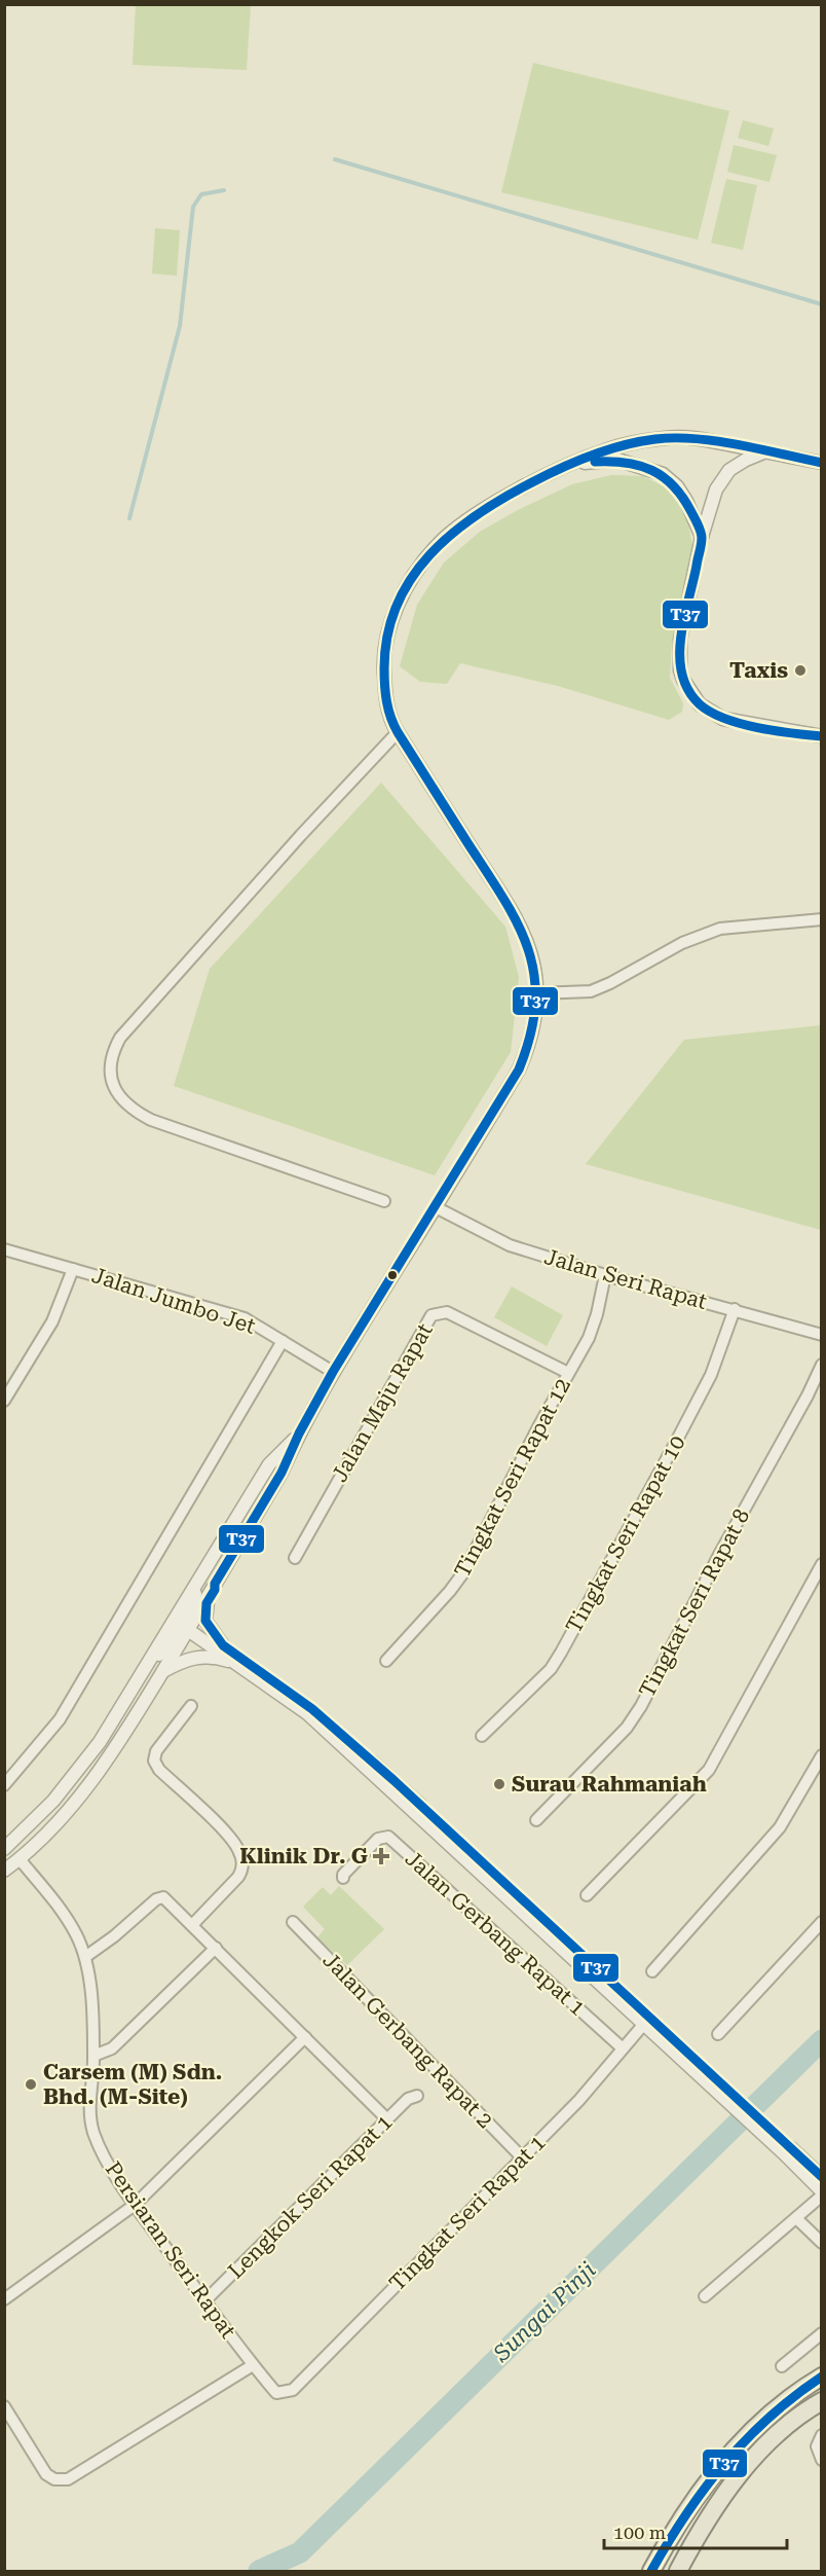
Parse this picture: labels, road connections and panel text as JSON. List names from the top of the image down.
{
  "streets": {
    "street": [
      "Jalan Seri Rapat",
      "Jalan Jumbo Jet",
      "Jalan Maju Rapat",
      "Tingkat Seri Rapat 12",
      "Tingkat Seri Rapat 10",
      "Tingkat Seri Rapat 8",
      "Jalan Gerbang Rapat 1",
      "Jalan Gerbang Rapat 2",
      "Lengkok Seri Rapat 1",
      "Tingkat Seri Rapat 1",
      "Persiaran Seri Rapat"
    ]
  },
  "crossings": [
    ["Jalan Seri Rapat", "Tingkat Seri Rapat 12"],
    ["Jalan Seri Rapat", "Tingkat Seri Rapat 10"],
    ["Jalan Maju Rapat", "Tingkat Seri Rapat 12"],
    ["Jalan Gerbang Rapat 1", "Tingkat Seri Rapat 1"],
    ["Jalan Gerbang Rapat 2", "Tingkat Seri Rapat 1"],
    ["Lengkok Seri Rapat 1", "Persiaran Seri Rapat"],
    ["Tingkat Seri Rapat 1", "Persiaran Seri Rapat"]
  ],
  "water": ["Sungai Pinji"],
  "places": {
    "other": ["Taxis", "Surau Rahmaniah", "Carsem (M) Sdn. Bhd. (M-Site)"],
    "health": ["Klinik Dr. G"]
  },
  "lines": ["transit line T37"],
  "scale_bar": "100 m"
}
